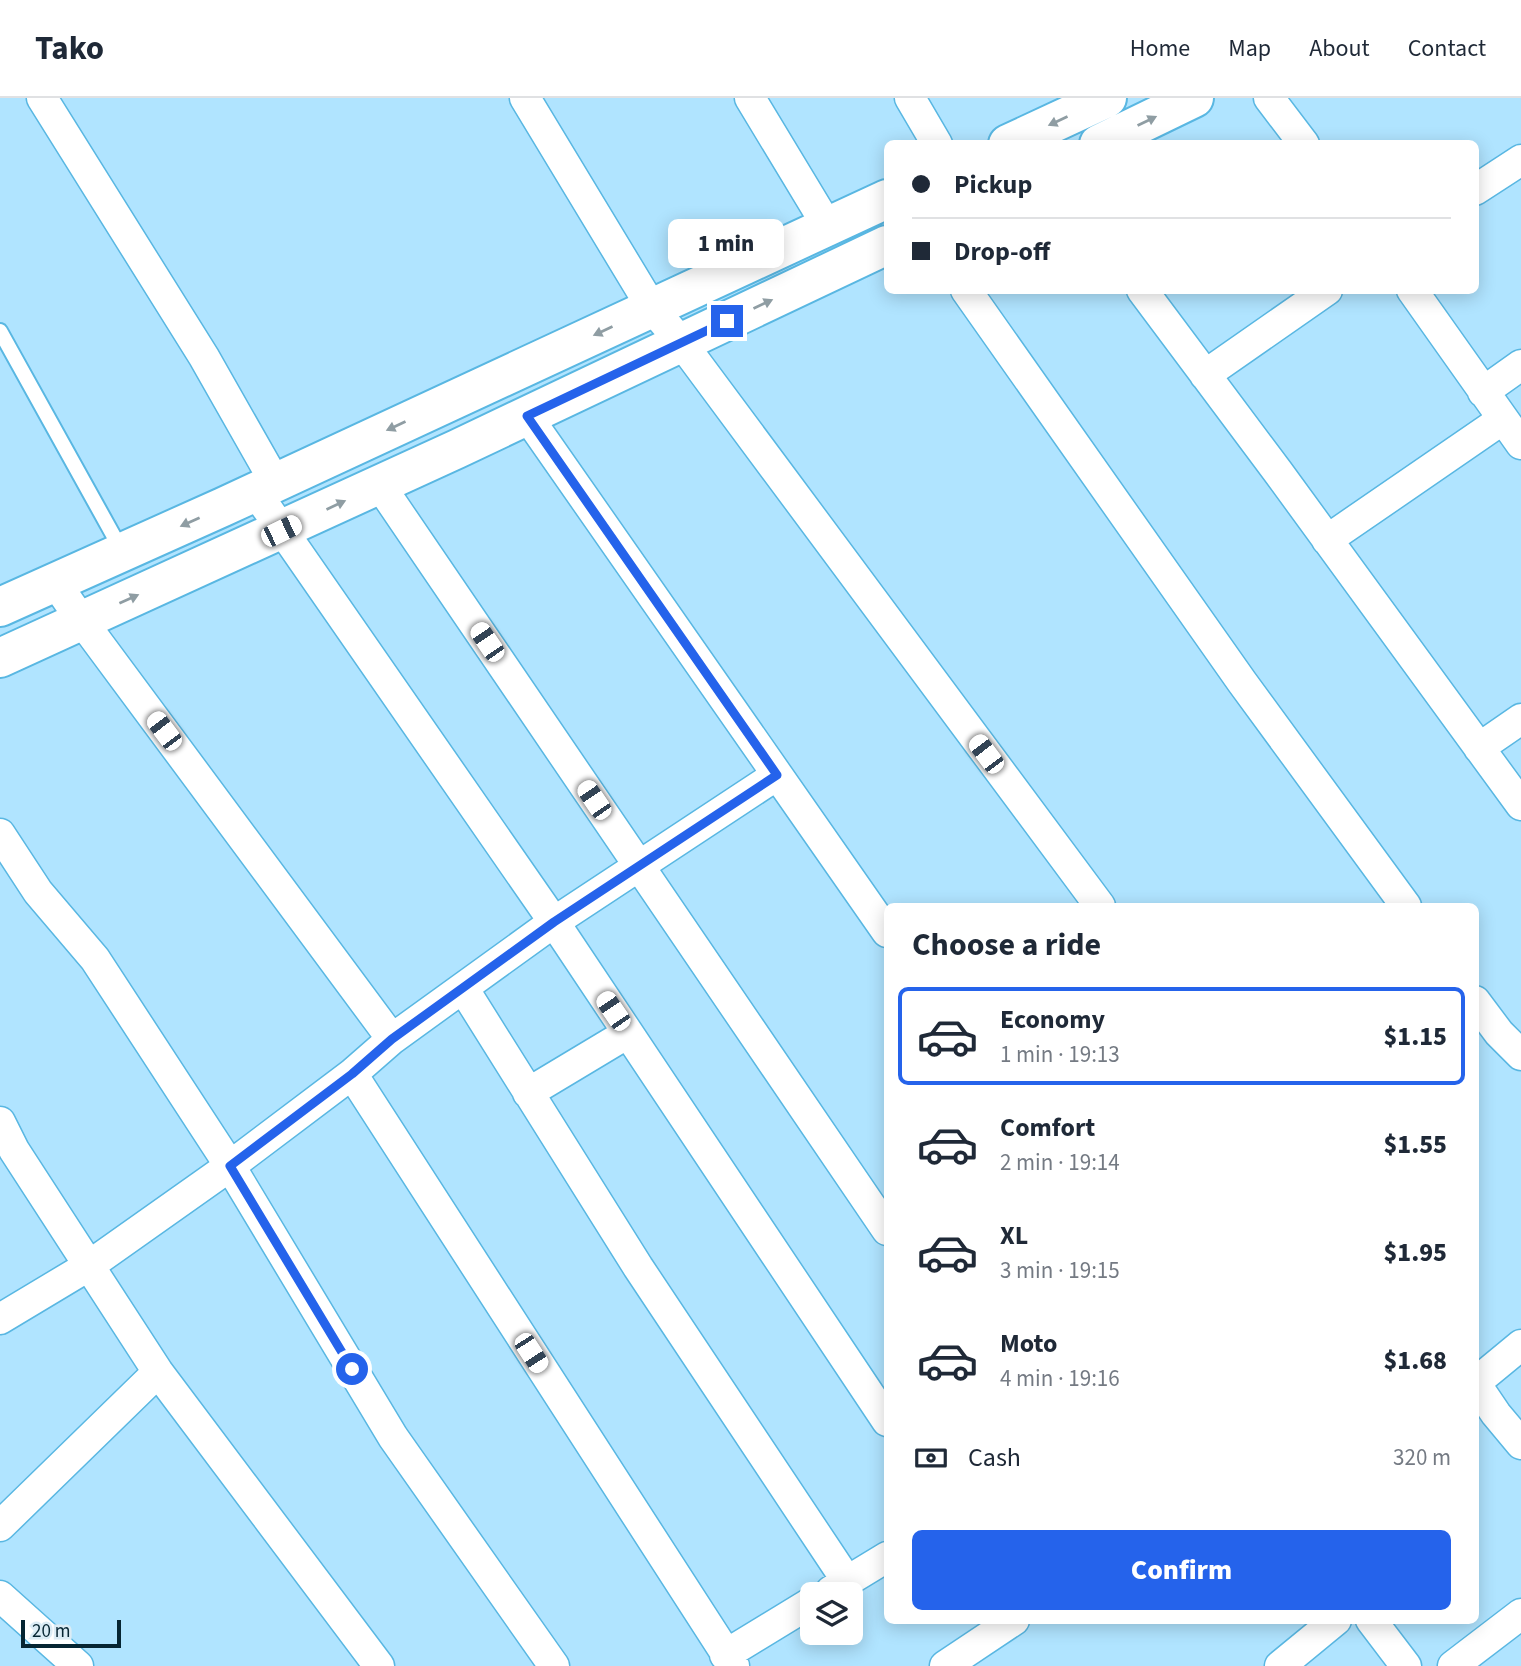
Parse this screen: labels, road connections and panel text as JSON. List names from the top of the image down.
{
  "scale_bar": "20 m",
  "page": {
    "header": "Tako",
    "nav": [
      "Home",
      "Map",
      "About",
      "Contact"
    ],
    "banner": ["Pickup", "Drop-off"],
    "bubble": "1 min",
    "heading": "Choose a ride",
    "list": [
      {
        "name": "Economy",
        "note": "1 min · 19:13",
        "value": "$1.15"
      },
      {
        "name": "Comfort",
        "note": "2 min · 19:14",
        "value": "$1.55"
      },
      {
        "name": "XL",
        "note": "3 min · 19:15",
        "value": "$1.95"
      },
      {
        "name": "Moto",
        "note": "4 min · 19:16",
        "value": "$1.68"
      }
    ],
    "pay": ["Cash", "320 m"],
    "buttons": "Confirm",
    "scale": "20 m"
  }
}
